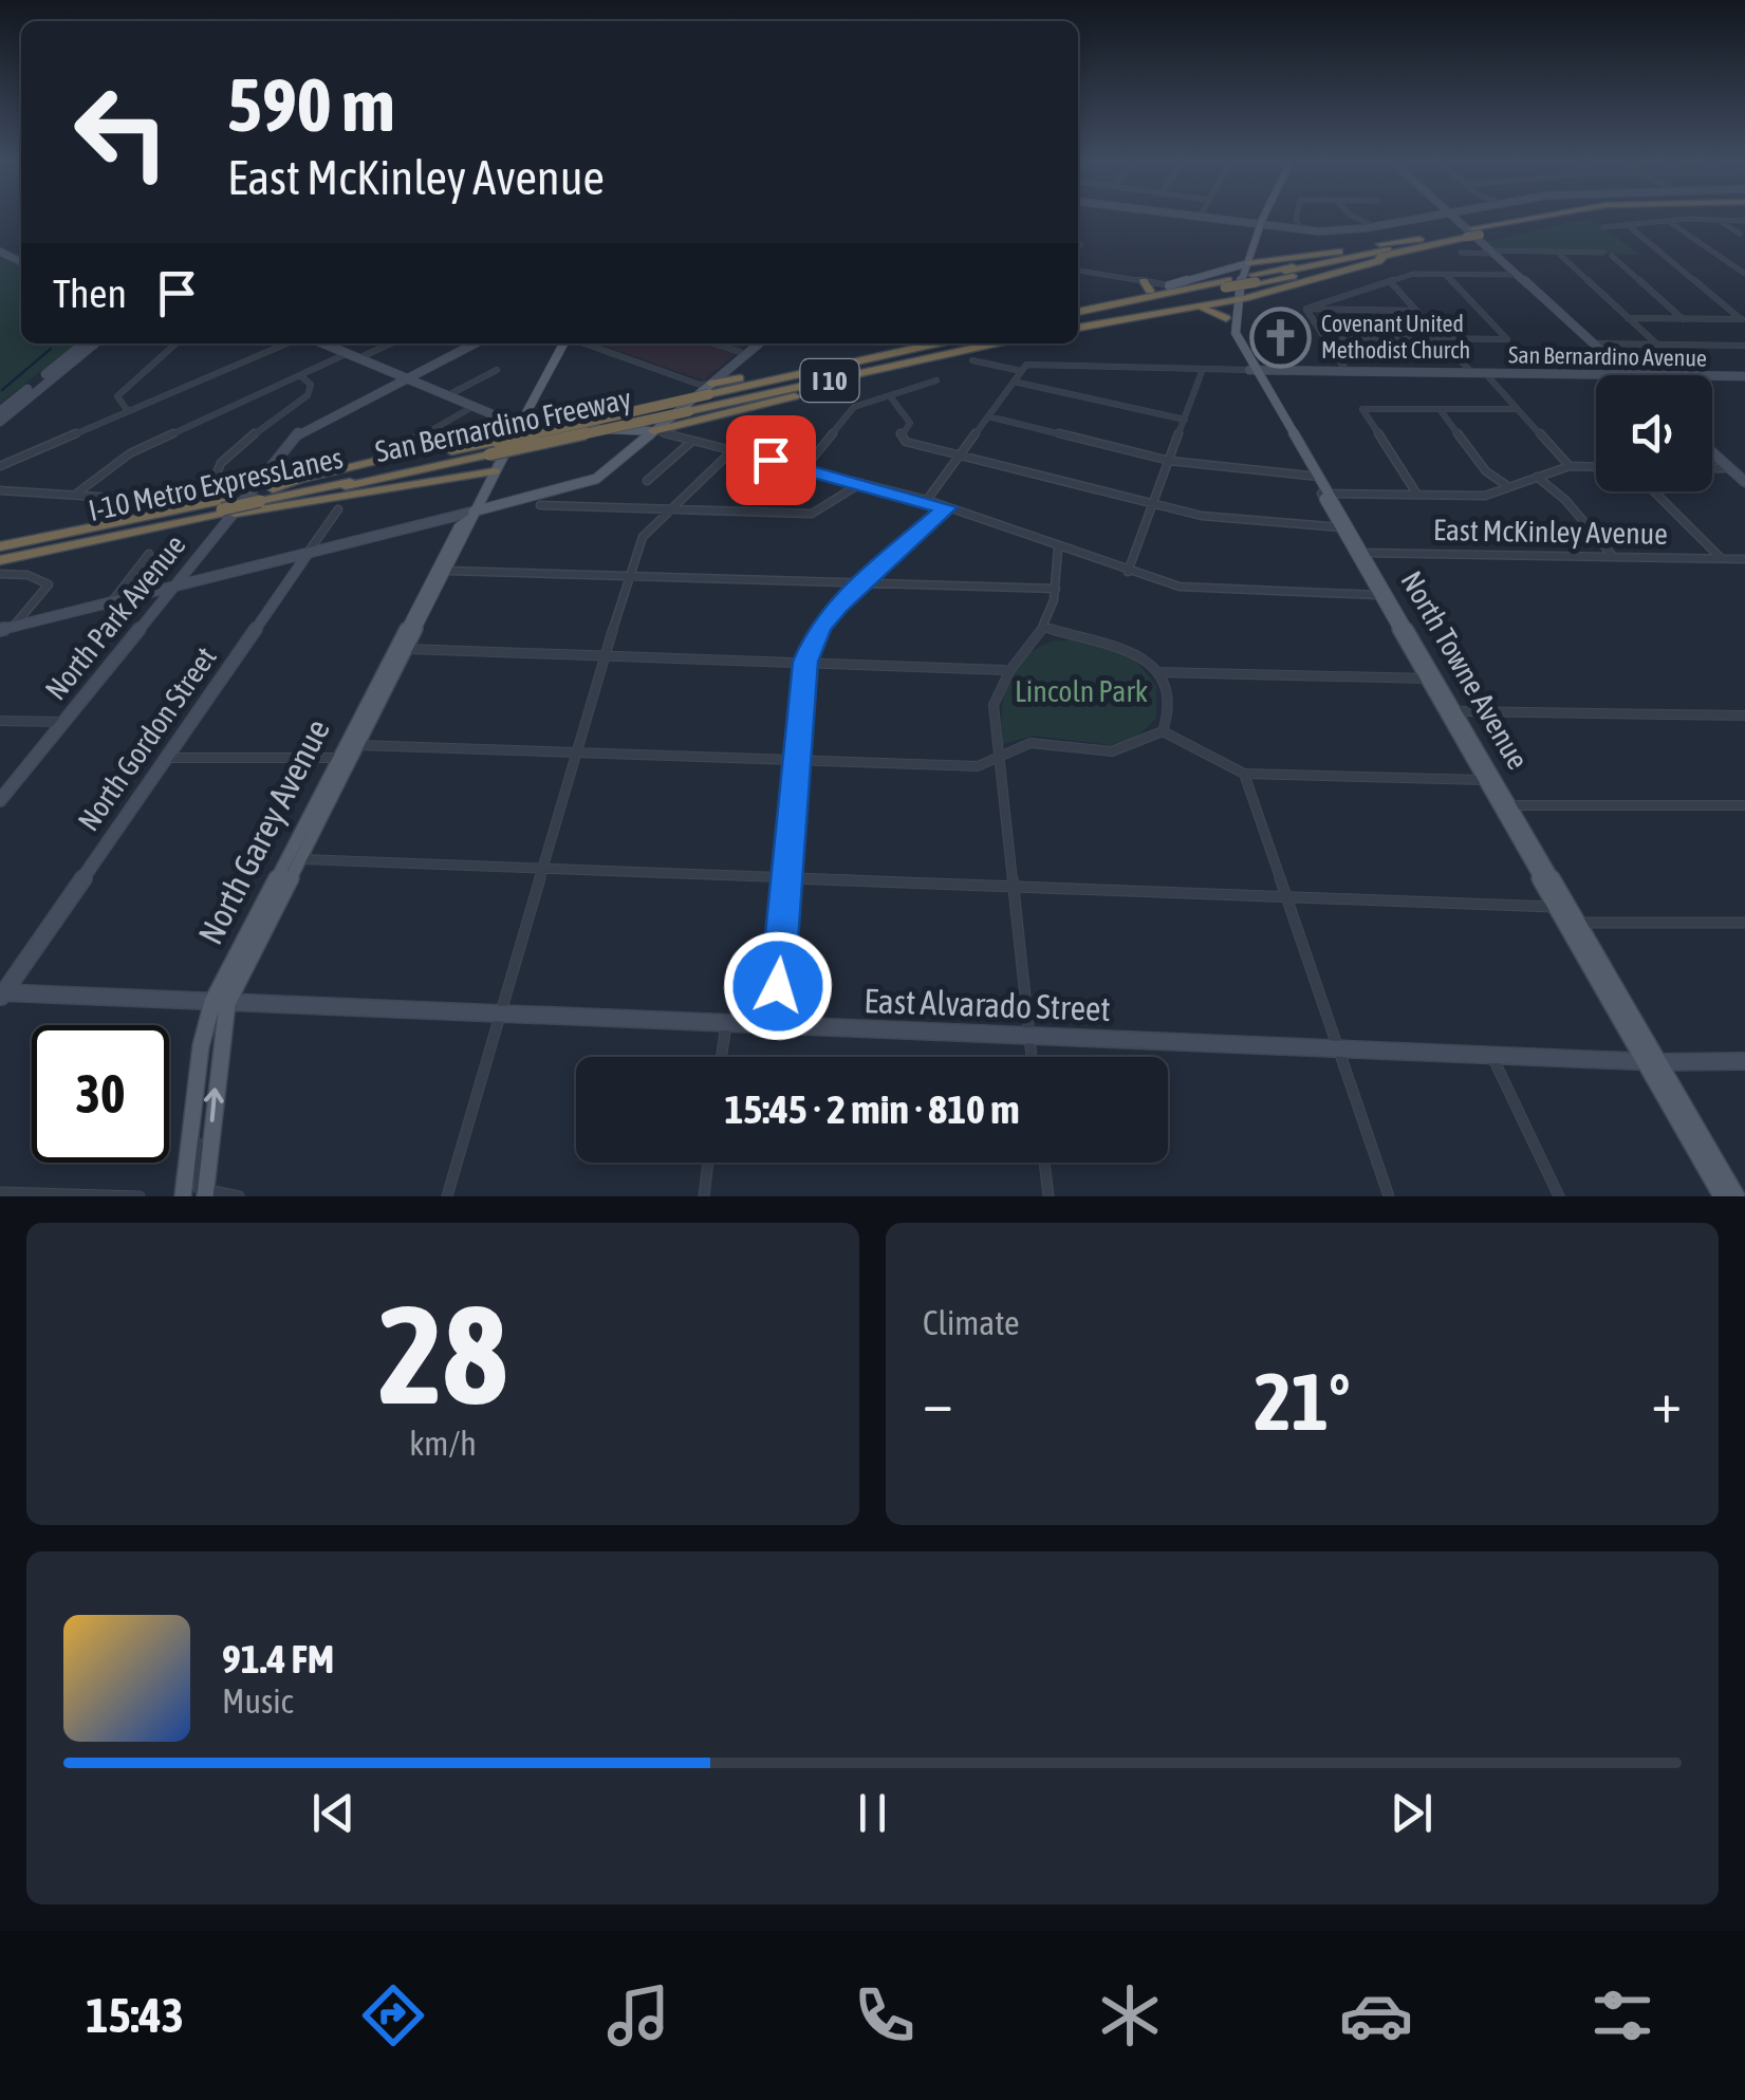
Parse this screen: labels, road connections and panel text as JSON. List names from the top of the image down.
{
  "streets": {
    "highway": ["I 10", "San Bernardino Freeway", "I-10 Metro ExpressLanes"],
    "main road": [
      "San Bernardino Avenue",
      "North Park Avenue",
      "North Towne Avenue",
      "North Gordon Street",
      "North Garey Avenue",
      "East Alvarado Street"
    ],
    "street": ["East McKinley Avenue"]
  },
  "crossings": [
    ["San Bernardino Avenue", "San Bernardino Freeway"],
    ["San Bernardino Avenue", "North Towne Avenue"],
    ["San Bernardino Freeway", "I-10 Metro ExpressLanes"],
    ["San Bernardino Freeway", "North Park Avenue"],
    ["I-10 Metro ExpressLanes", "North Park Avenue"],
    ["East McKinley Avenue", "North Towne Avenue"],
    ["North Towne Avenue", "East Alvarado Street"],
    ["North Gordon Street", "East Alvarado Street"],
    ["North Garey Avenue", "East Alvarado Street"]
  ],
  "parks": ["Lincoln Park"],
  "places": {
    "church": ["Covenant United Methodist Church"]
  },
  "page": {
    "turn": ["590 m", "East McKinley Avenue"],
    "then": "Then",
    "limit": "30",
    "trip": "15:45 · 2 min · 810 m",
    "tile": [
      ["28", "km/h"],
      "Climate"
    ],
    "heat": ["−", "21°", "+"],
    "song": ["91.4 FM", "Music"],
    "tabs": "15:43"
  }
}
